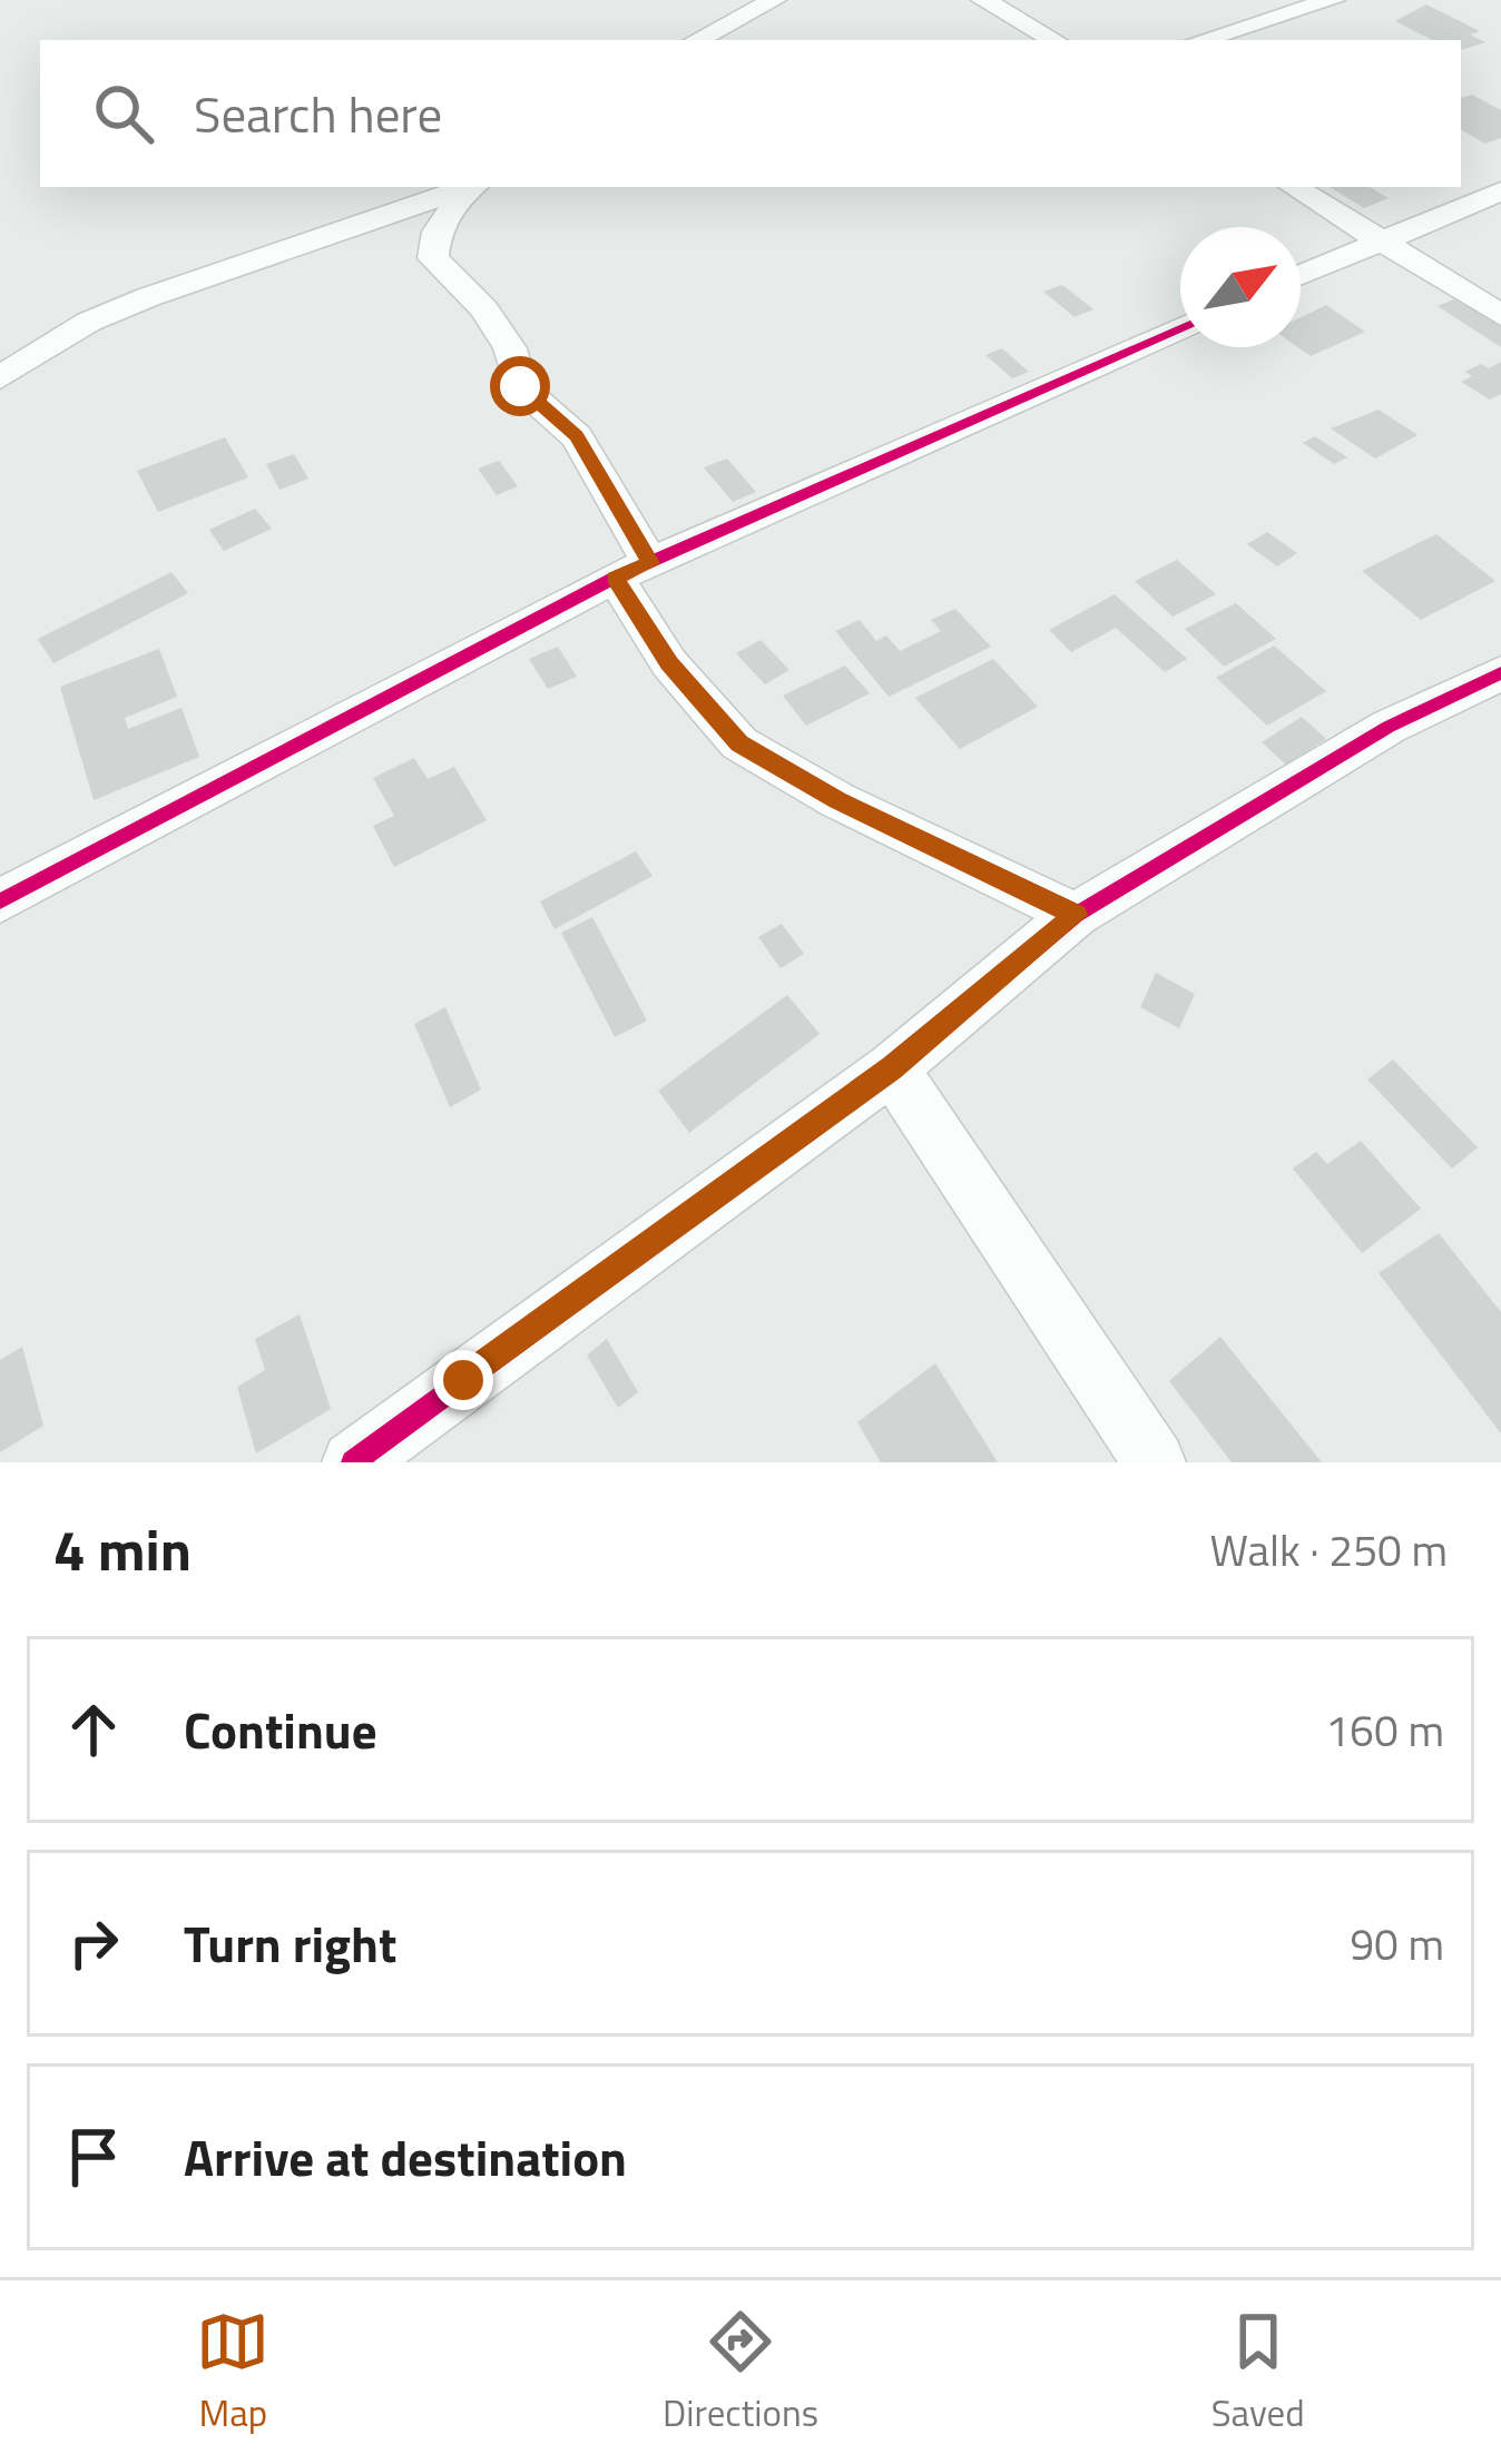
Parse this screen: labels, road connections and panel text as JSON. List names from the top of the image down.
{
  "north": "top right",
  "page": {
    "search": "Search here",
    "heading": ["4 min", "Walk · 250 m"],
    "list": [
      ["Continue", "160 m"],
      ["Turn right", "90 m"],
      "Arrive at destination"
    ],
    "nav": ["Map", "Directions", "Saved"]
  }
}
